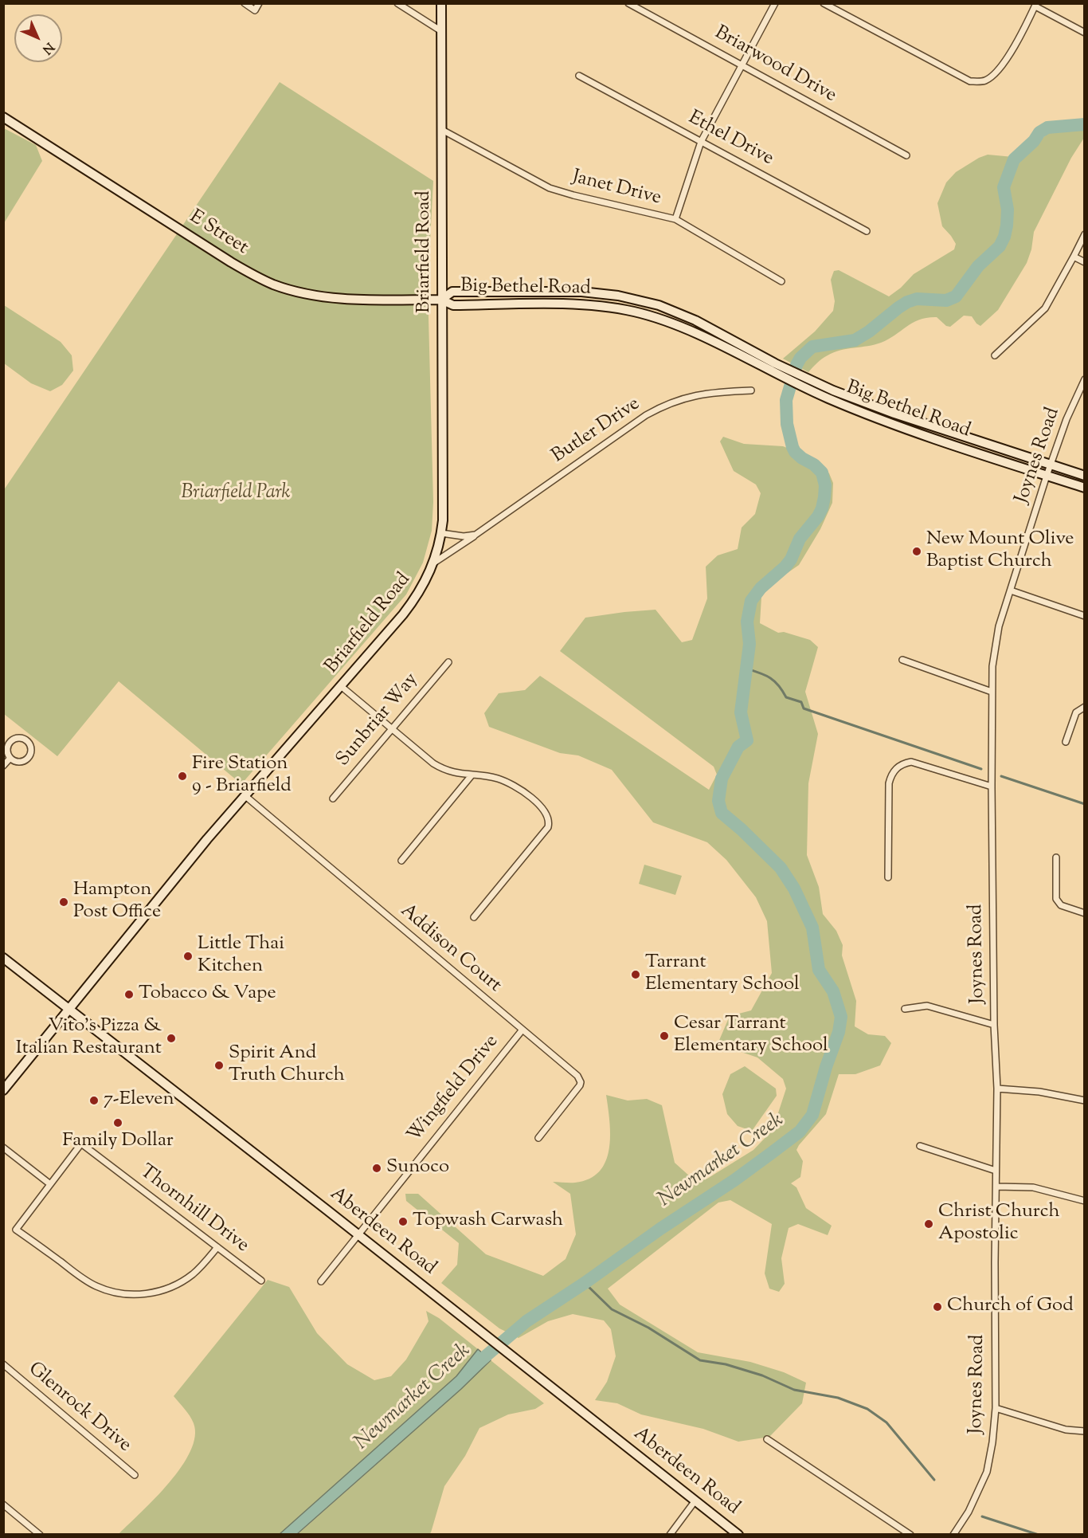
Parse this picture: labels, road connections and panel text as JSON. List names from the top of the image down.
{
  "streets": {
    "main road": [
      "E Street",
      "Briarfield Road",
      "Big Bethel Road",
      "Aberdeen Road"
    ],
    "street": [
      "Briarwood Drive",
      "Ethel Drive",
      "Janet Drive",
      "Butler Drive",
      "Joynes Road",
      "Sunbriar Way",
      "Addison Court",
      "Wingfield Drive",
      "Thornhill Drive",
      "Glenrock Drive"
    ]
  },
  "crossings": [
    ["Janet Drive", "Briarfield Road"],
    ["E Street", "Briarfield Road"],
    ["E Street", "Big Bethel Road"],
    ["Briarfield Road", "Big Bethel Road"],
    ["Briarfield Road", "Butler Drive"],
    ["Briarfield Road", "Addison Court"],
    ["Briarfield Road", "Aberdeen Road"],
    ["Big Bethel Road", "Joynes Road"],
    ["Addison Court", "Wingfield Drive"],
    ["Wingfield Drive", "Aberdeen Road"]
  ],
  "water": ["Newmarket Creek"],
  "parks": ["Briarfield Park"],
  "places": [
    "New Mount Olive Baptist Church",
    "Fire Station 9 - Briarfield",
    "Hampton Post Office",
    "Little Thai Kitchen",
    "Tarrant Elementary School",
    "Tobacco & Vape",
    "Cesar Tarrant Elementary School",
    "Vito's Pizza & Italian Restaurant",
    "Spirit And Truth Church",
    "7-Eleven",
    "Family Dollar",
    "Sunoco",
    "Topwash Carwash",
    "Christ Church Apostolic",
    "Church of God"
  ],
  "north": "bottom right"
}
